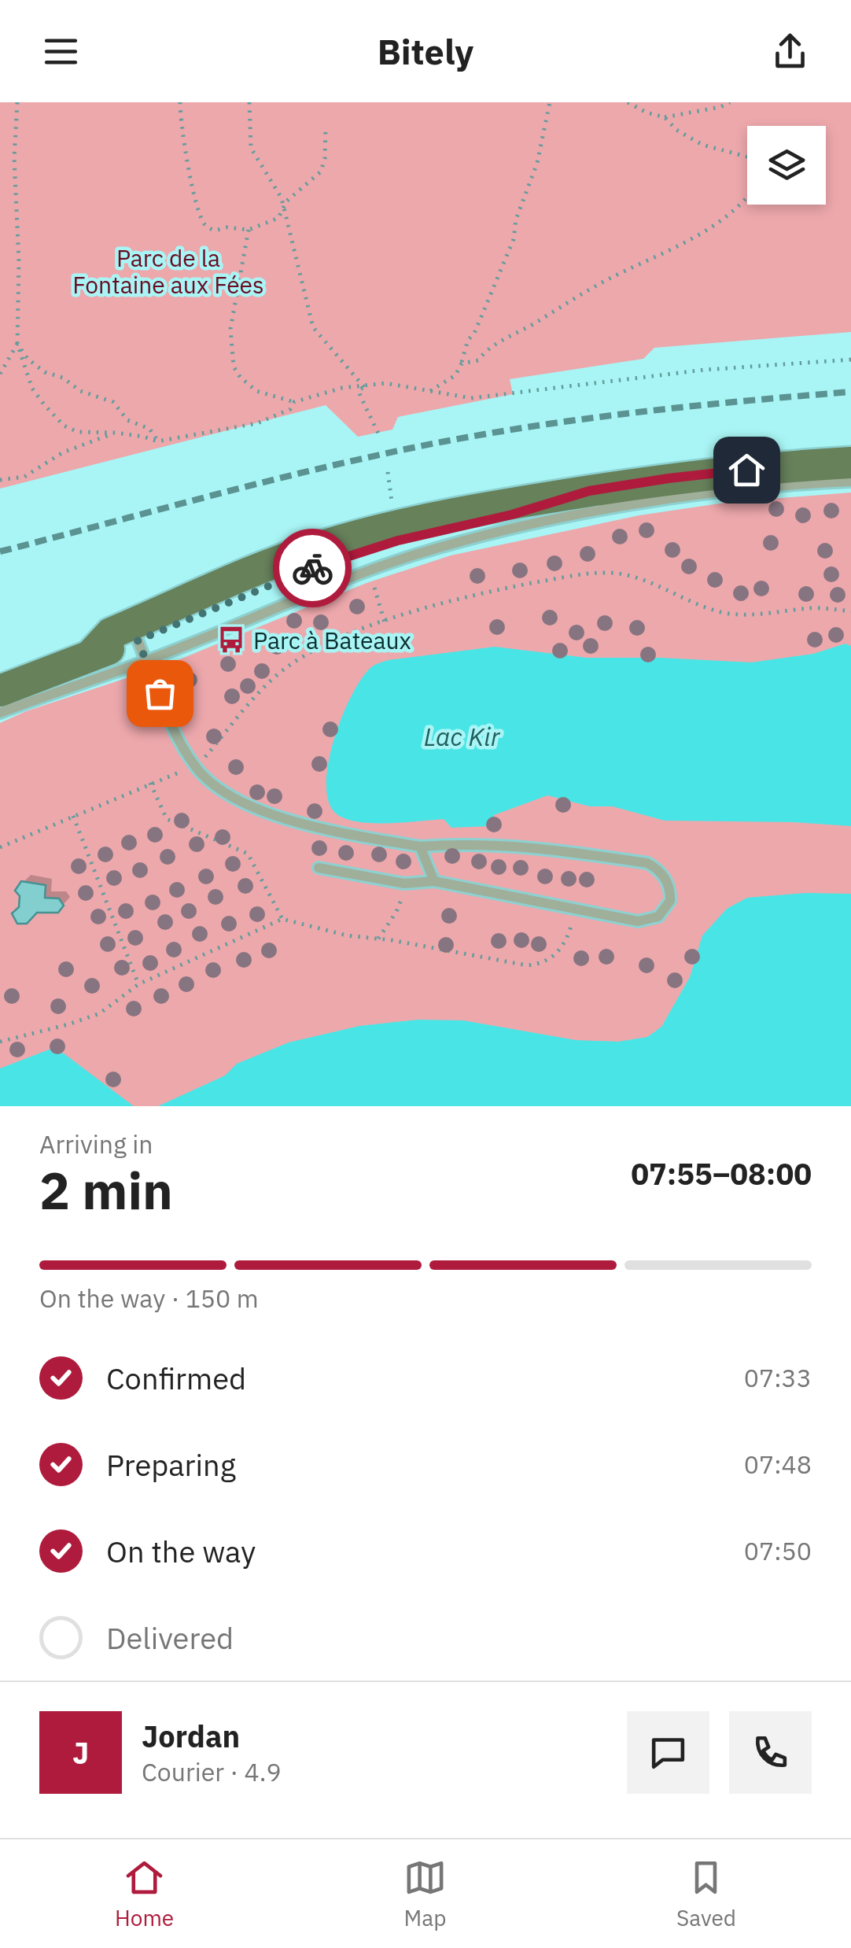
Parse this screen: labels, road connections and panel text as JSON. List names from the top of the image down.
{
  "water": ["Lac Kir"],
  "parks": ["Parc de la Fontaine aux Fées"],
  "places": {
    "bus stop": ["Parc à Bateaux"]
  },
  "page": {
    "header": "Bitely",
    "heading": ["2 min", "Arriving in", "07:55–08:00"],
    "panel": ["Jordan", "Courier · 4.9"],
    "bar": "On the way · 150 m",
    "list": [
      ["Confirmed", "07:33"],
      ["Preparing", "07:48"],
      ["On the way", "07:50"],
      "Delivered"
    ],
    "round": "J",
    "tabs": ["Home", "Map", "Saved"]
  }
}
